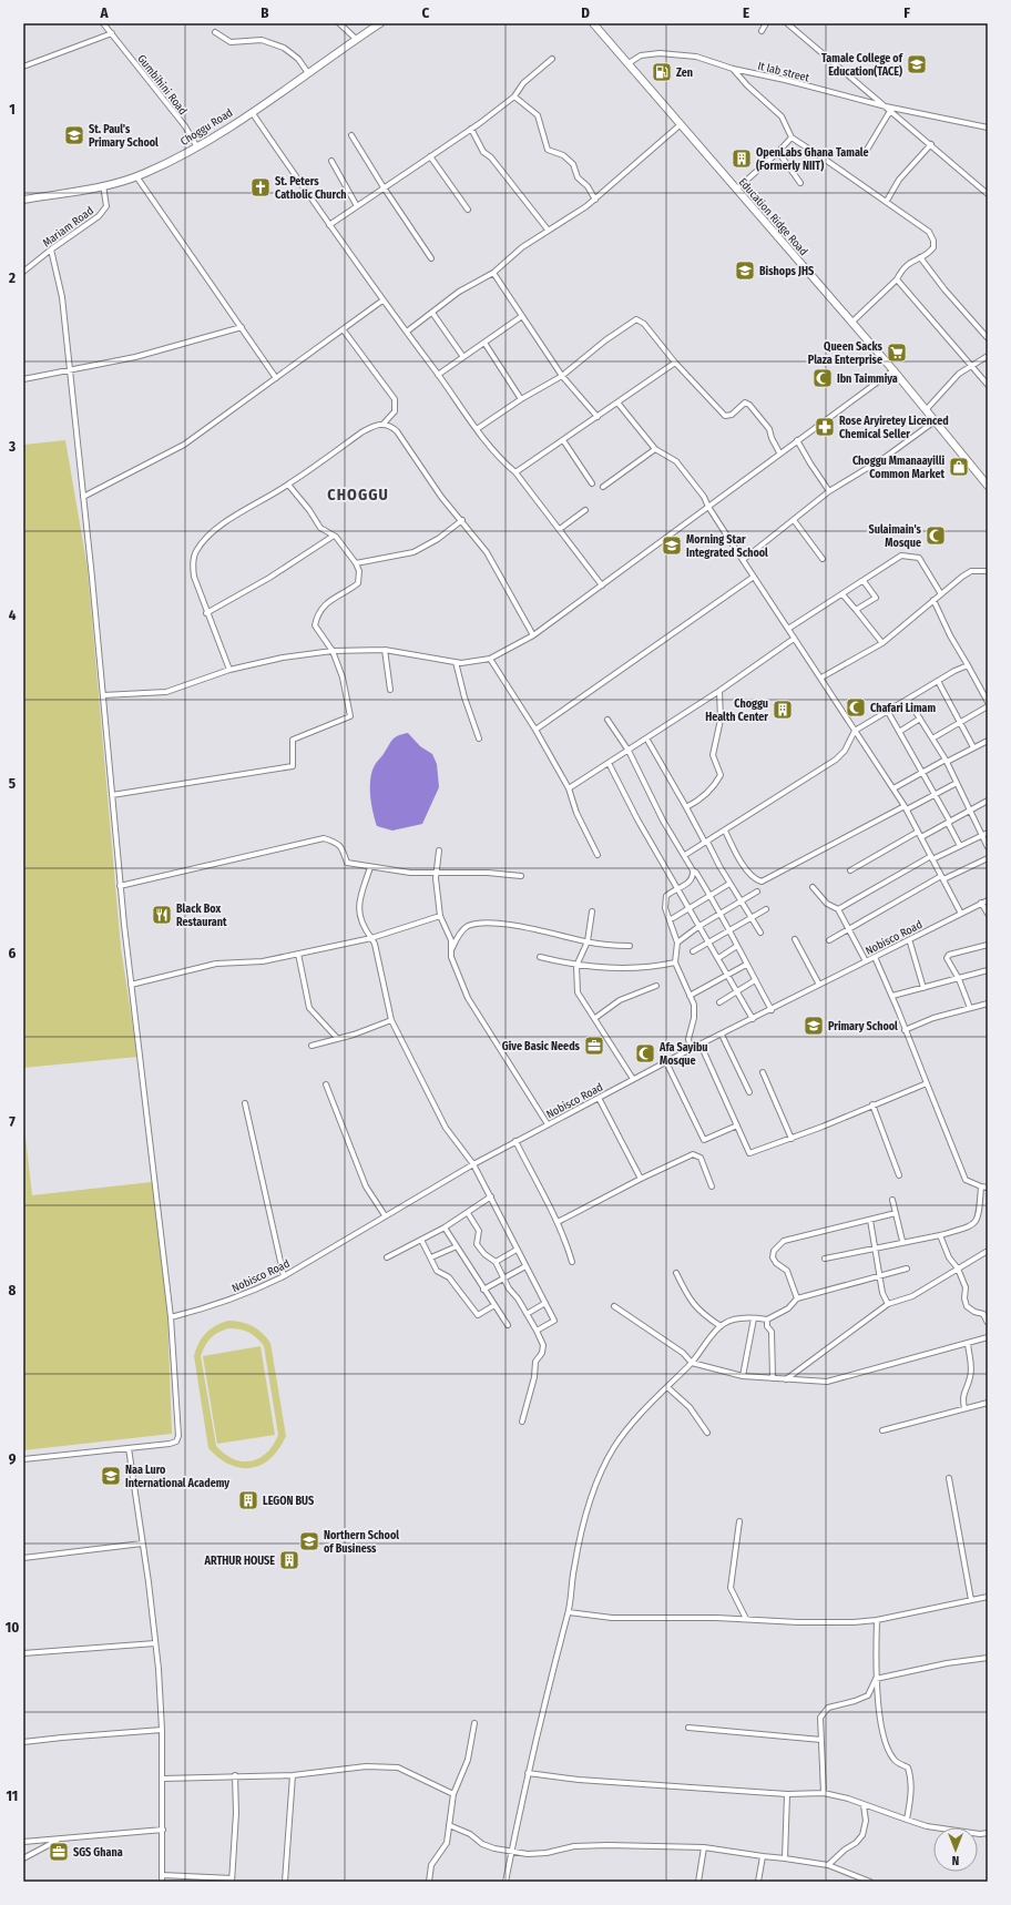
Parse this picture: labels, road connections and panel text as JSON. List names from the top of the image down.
{
  "streets": {
    "main road": ["Choggu Road", "Education Ridge Road"],
    "street": [
      "It lab street",
      "Gumbihini Road",
      "Mariam Road",
      "Nobisco Road"
    ]
  },
  "crossings": [
    ["It lab street", "Education Ridge Road"],
    ["Gumbihini Road", "Choggu Road"],
    ["Choggu Road", "Mariam Road"]
  ],
  "districts": ["CHOGGU"],
  "places": {
    "school or university": [
      "Tamale College of Education(TACE)",
      "St. Paul's Primary School",
      "Bishops JHS",
      "Morning Star Integrated School",
      "Primary School",
      "Naa Luro International Academy",
      "Northern School of Business"
    ],
    "fuel station": ["Zen"],
    "building": [
      "OpenLabs Ghana Tamale (Formerly NIIT)",
      "Choggu Health Center",
      "LEGON BUS",
      "ARTHUR HOUSE"
    ],
    "church": ["St. Peters Catholic Church"],
    "supermarket": ["Queen Sacks Plaza Enterprise"],
    "mosque": [
      "Ibn Taimmiya",
      "Sulaimain's Mosque",
      "Chafari Limam",
      "Afa Sayibu Mosque"
    ],
    "pharmacy": ["Rose Aryiretey Licenced Chemical Seller"],
    "shop": ["Choggu Mmanaayilli Common Market"],
    "restaurant": ["Black Box Restaurant"],
    "office": ["Give Basic Needs", "SGS Ghana"]
  },
  "north": "bottom",
  "grid": {
    "columns": [
      "A",
      "B",
      "C",
      "D",
      "E",
      "F"
    ],
    "rows": [
      "1",
      "2",
      "3",
      "4",
      "5",
      "6",
      "7",
      "8",
      "9",
      "10",
      "11"
    ]
  }
}
